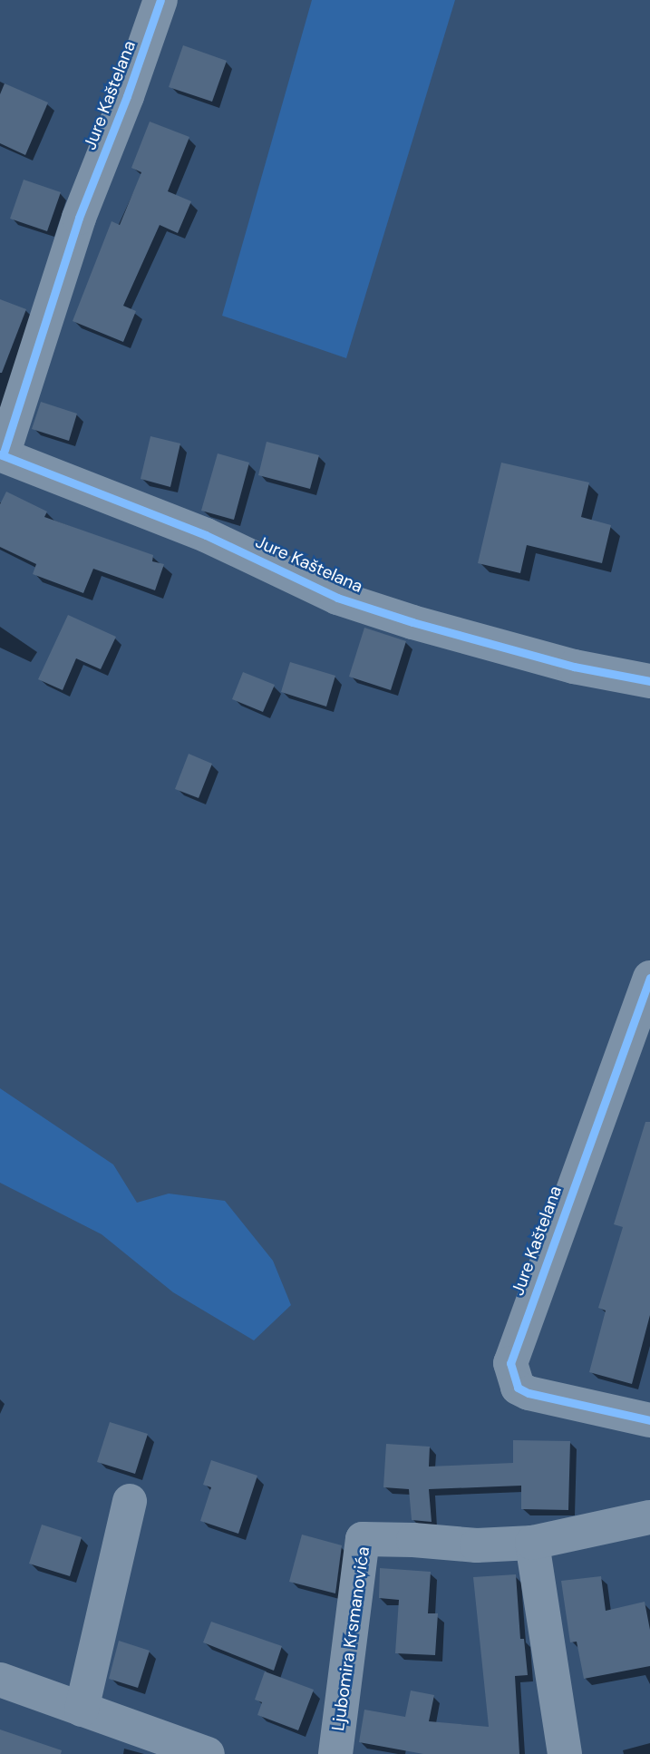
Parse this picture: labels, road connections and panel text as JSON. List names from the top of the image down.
{
  "streets": {
    "street": ["Jure Kaštelana", "Ljubomira Krsmanovića"]
  }
}
